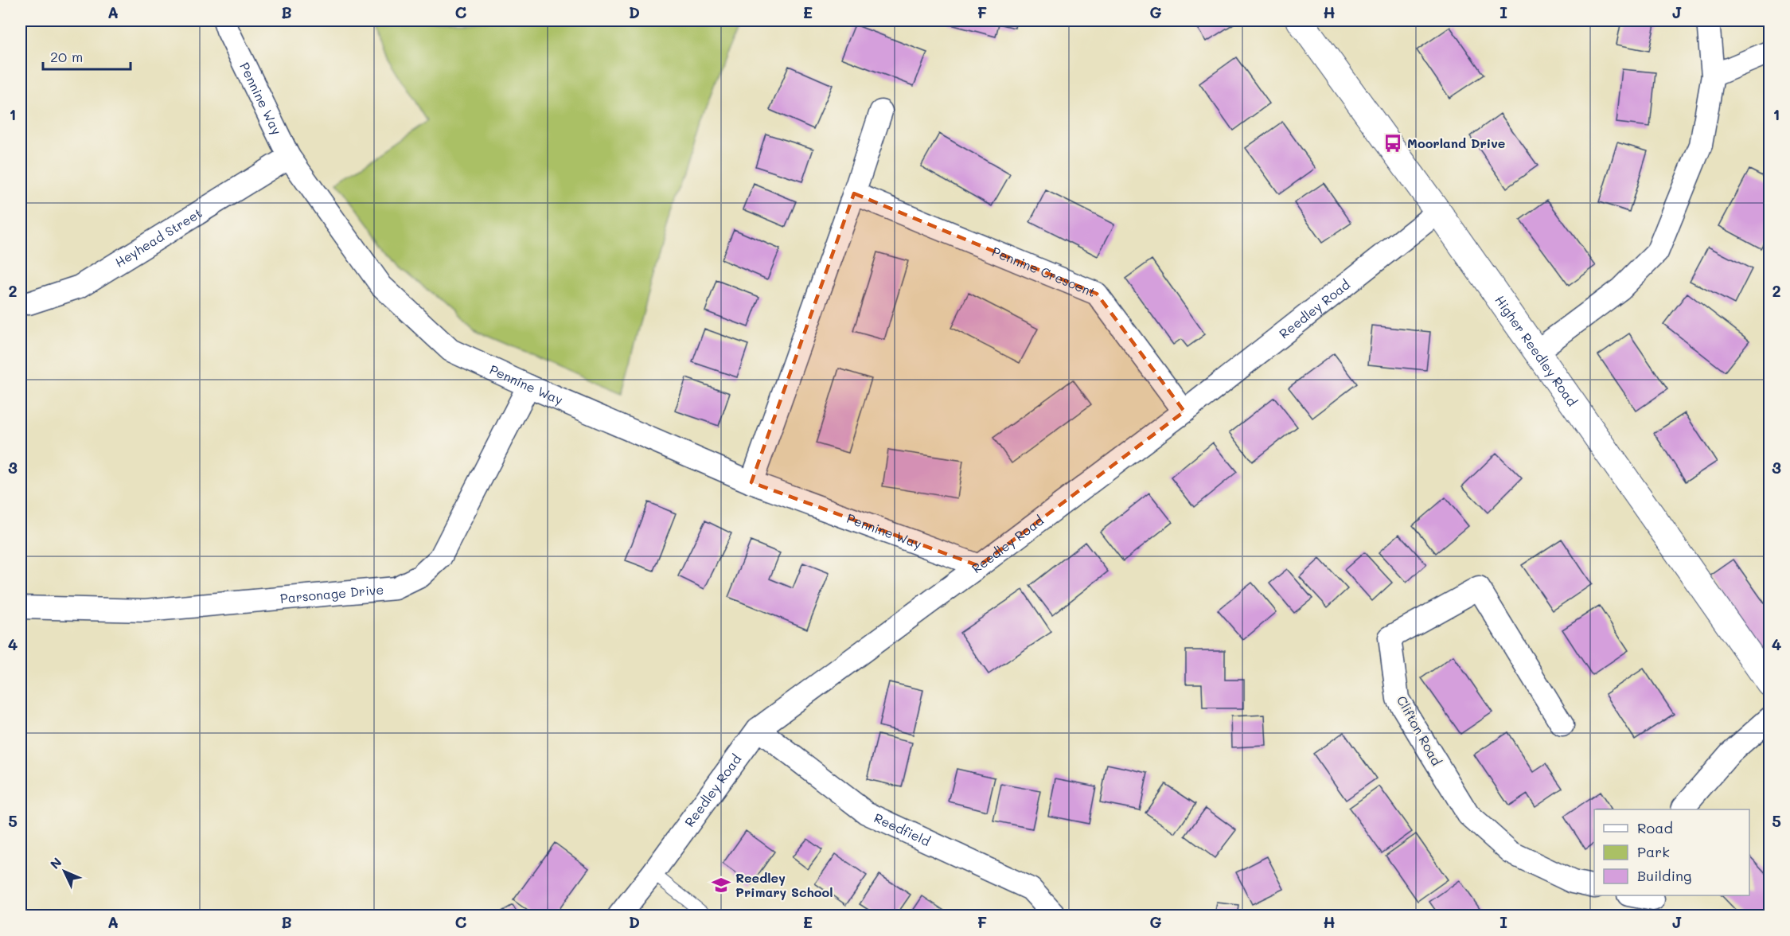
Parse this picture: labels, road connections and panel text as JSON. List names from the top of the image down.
{
  "streets": {
    "street": [
      "Pennine Way",
      "Heyhead Street",
      "Pennine Crescent",
      "Reedley Road",
      "Higher Reedley Road",
      "Parsonage Drive",
      "Clifton Road",
      "Reedfield"
    ]
  },
  "crossings": [
    ["Pennine Way", "Heyhead Street"],
    ["Pennine Way", "Reedley Road"],
    ["Pennine Way", "Parsonage Drive"],
    ["Pennine Crescent", "Reedley Road"],
    ["Reedley Road", "Higher Reedley Road"],
    ["Reedley Road", "Reedfield"]
  ],
  "places": {
    "bus stop": ["Moorland Drive"],
    "school or university": ["Reedley Primary School"]
  },
  "legend": ["Road", "Park", "Building"],
  "scale_bar": "20 m",
  "north": "top left",
  "grid": {
    "columns": [
      "A",
      "B",
      "C",
      "D",
      "E",
      "F",
      "G",
      "H",
      "I",
      "J"
    ],
    "rows": [
      "1",
      "2",
      "3",
      "4",
      "5"
    ]
  }
}
